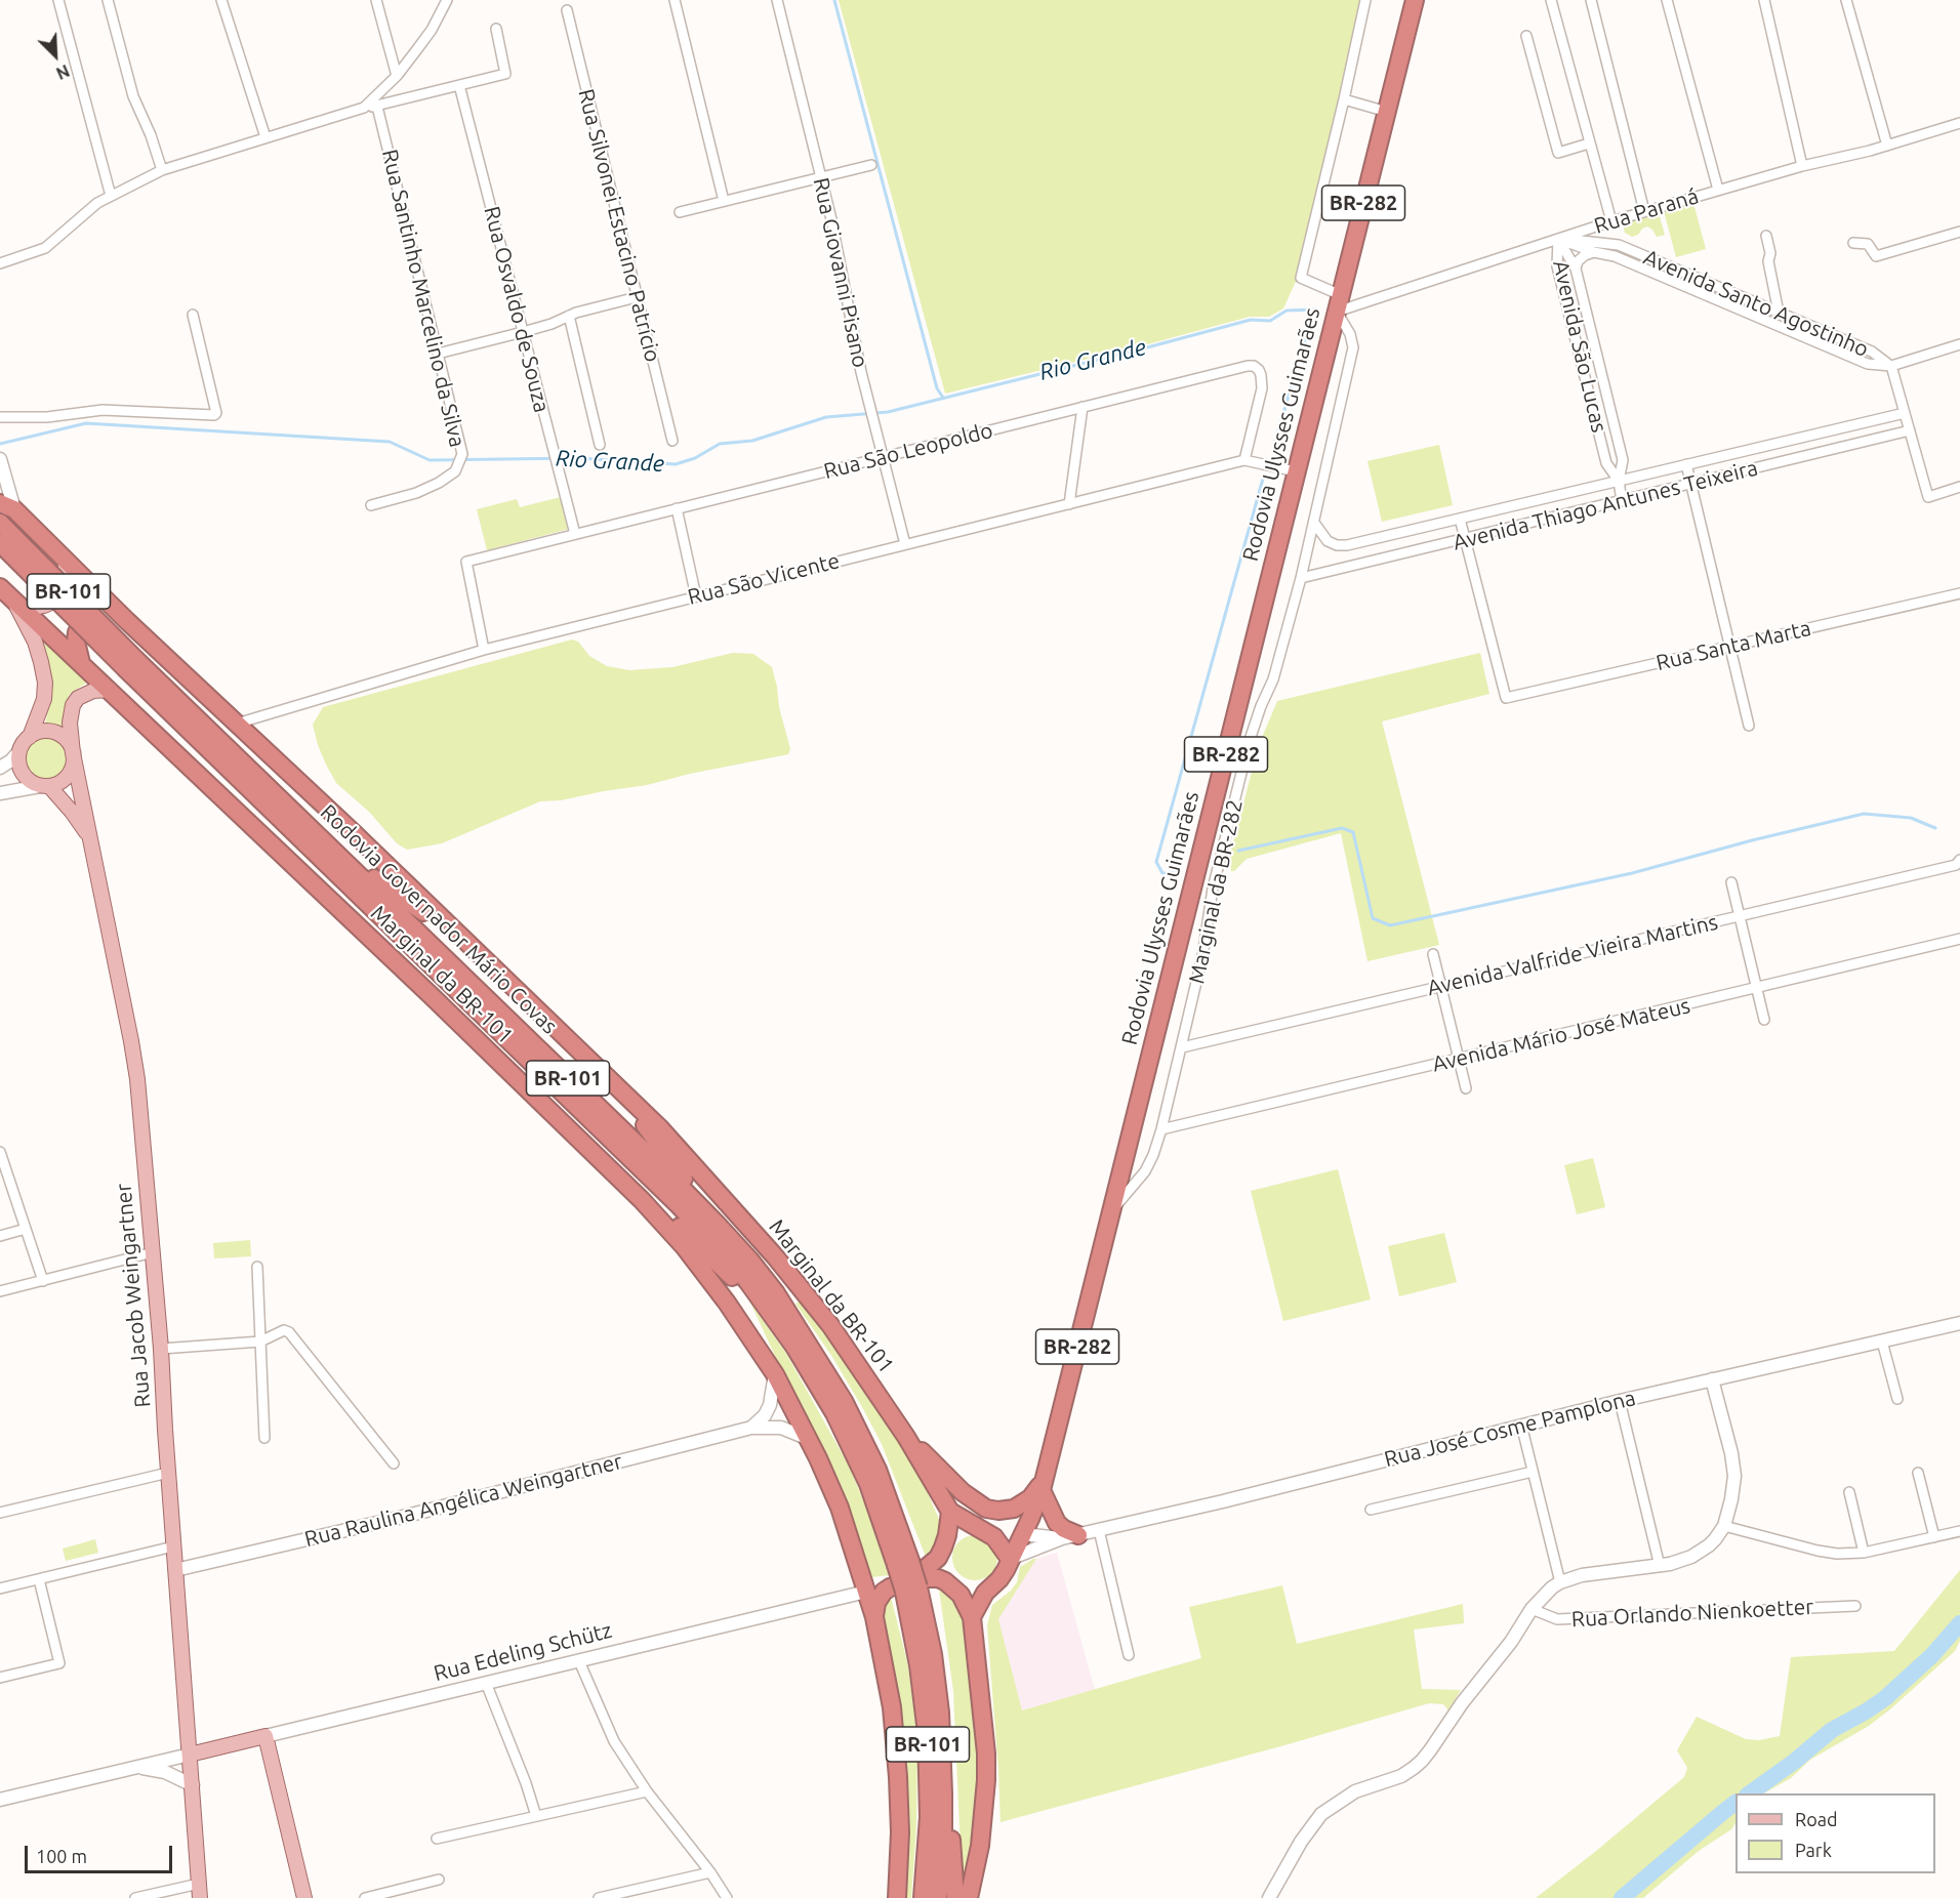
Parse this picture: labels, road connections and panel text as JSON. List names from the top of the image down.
{
  "streets": {
    "highway": [
      "BR-282",
      "Rodovia Ulysses Guimarães",
      "BR-101",
      "Rodovia Governador Mário Covas",
      "Marginal da BR-101"
    ],
    "main road": [
      "Rua Jacob Weingartner",
      "Rua José Cosme Pamplona",
      "Rua Raulina Angélica Weingartner",
      "Rua Edeling Schütz"
    ],
    "street": [
      "Rua Paraná",
      "Rua Silvonei Estacino Patrício",
      "Rua Giovanni Pisano",
      "Rua Santinho Marcelino da Silva",
      "Avenida Santo Agostinho",
      "Rua Osvaldo de Souza",
      "Avenida São Lucas",
      "Rua São Leopoldo",
      "Avenida Thiago Antunes Teixeira",
      "Rua São Vicente",
      "Rua Santa Marta",
      "Marginal da BR-282",
      "Avenida Valfride Vieira Martins",
      "Avenida Mário José Mateus",
      "Rua Orlando Nienkoetter"
    ]
  },
  "crossings": [
    ["Rua Paraná", "Avenida Santo Agostinho"],
    ["Rua Paraná", "Avenida São Lucas"],
    ["Rua Paraná", "Rodovia Ulysses Guimarães"],
    ["Rua Paraná", "Marginal da BR-282"],
    ["Rua Giovanni Pisano", "Rua São Leopoldo"],
    ["Rua Giovanni Pisano", "Rua São Vicente"],
    ["Avenida Santo Agostinho", "Avenida São Lucas"],
    ["Rua Osvaldo de Souza", "Rua São Leopoldo"],
    ["Avenida São Lucas", "Avenida Thiago Antunes Teixeira"],
    ["Rodovia Ulysses Guimarães", "Rua São Vicente"],
    ["Rodovia Ulysses Guimarães", "Marginal da BR-282"],
    ["Rodovia Ulysses Guimarães", "Rua José Cosme Pamplona"],
    ["Rua São Leopoldo", "Rua São Vicente"],
    ["Avenida Thiago Antunes Teixeira", "Rua Santa Marta"],
    ["Avenida Thiago Antunes Teixeira", "Marginal da BR-282"],
    ["Rua São Vicente", "Marginal da BR-101"],
    ["Marginal da BR-282", "Avenida Valfride Vieira Martins"],
    ["Marginal da BR-282", "Avenida Mário José Mateus"],
    ["Marginal da BR-101", "Rua Jacob Weingartner"],
    ["Marginal da BR-101", "Rua Raulina Angélica Weingartner"],
    ["Marginal da BR-101", "Rua Edeling Schütz"],
    ["Rua Jacob Weingartner", "Rua Raulina Angélica Weingartner"],
    ["Rua Jacob Weingartner", "Rua Edeling Schütz"]
  ],
  "water": ["Rio Grande"],
  "legend": ["Road", "Park"],
  "scale_bar": "100 m",
  "north": "bottom right"
}
